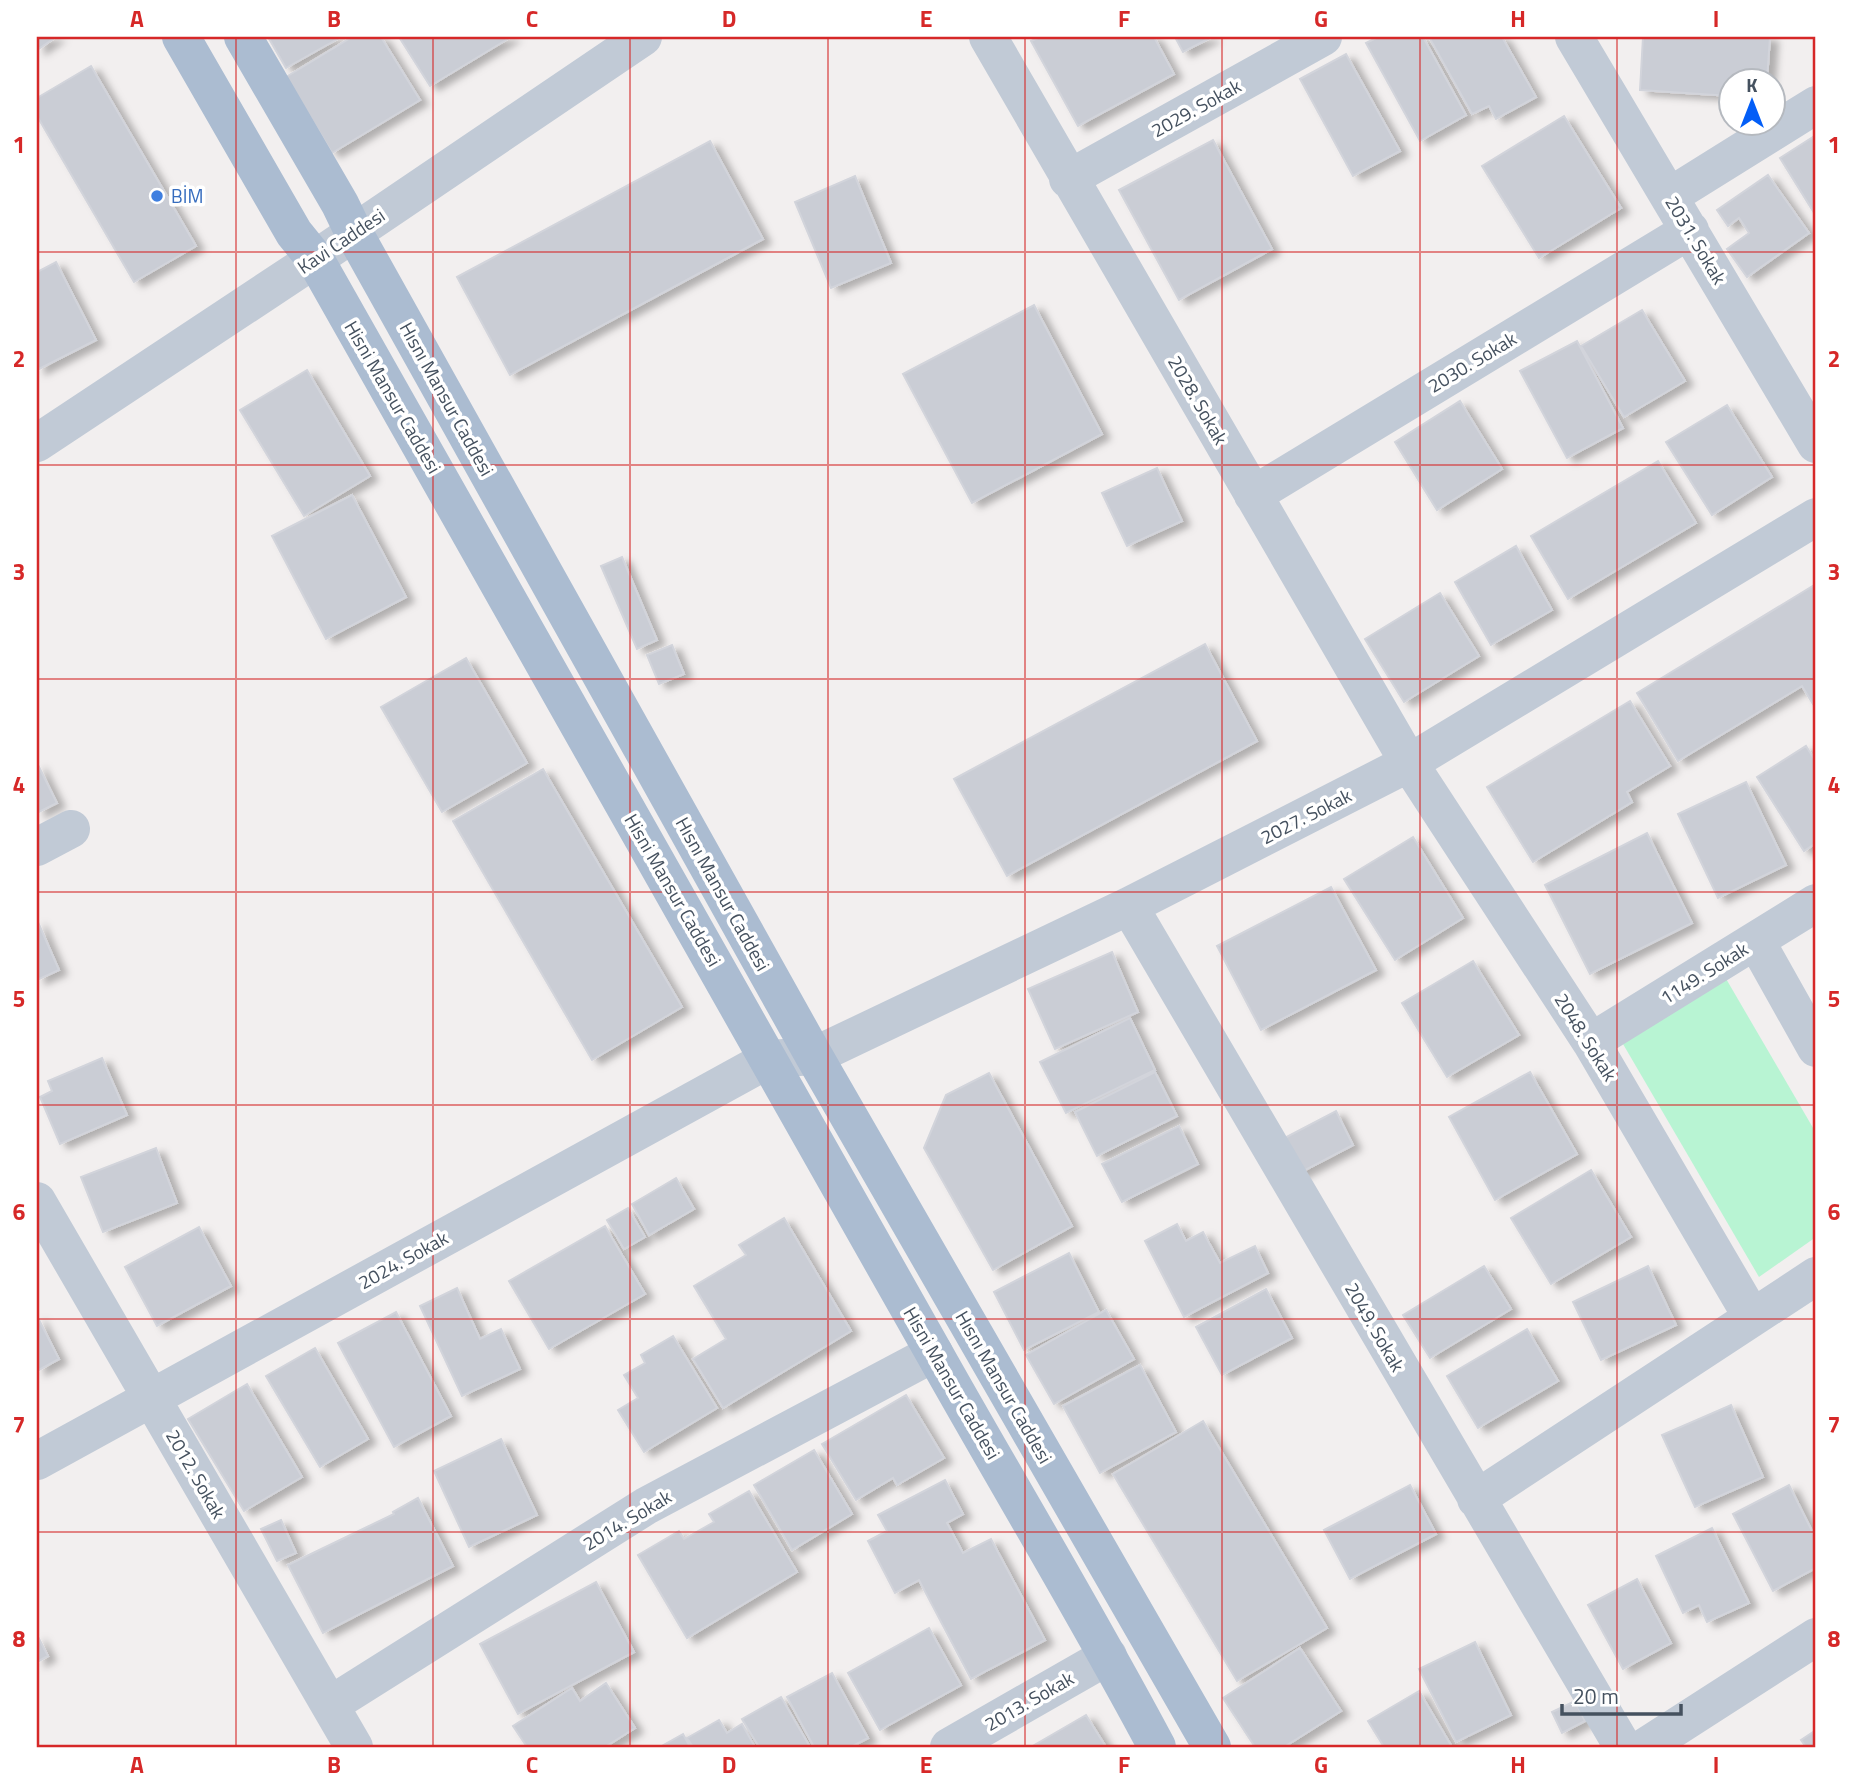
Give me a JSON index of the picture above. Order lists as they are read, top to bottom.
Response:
{
  "streets": {
    "main road": ["Hisni Mansur Caddesi", "Hısnı Mansur Caddesi"],
    "street": [
      "2029. Sokak",
      "2031. Sokak",
      "Kavi Caddesi",
      "2030. Sokak",
      "2028. Sokak",
      "2027. Sokak",
      "1149. Sokak",
      "2048. Sokak",
      "2024. Sokak",
      "2049. Sokak",
      "2012. Sokak",
      "2014. Sokak",
      "2013. Sokak"
    ]
  },
  "crossings": [
    ["2029. Sokak", "2028. Sokak"],
    ["2031. Sokak", "2030. Sokak"],
    ["Kavi Caddesi", "Hisni Mansur Caddesi"],
    ["Kavi Caddesi", "Hısnı Mansur Caddesi"],
    ["2030. Sokak", "2028. Sokak"],
    ["Hisni Mansur Caddesi", "2027. Sokak"],
    ["Hisni Mansur Caddesi", "2024. Sokak"],
    ["Hisni Mansur Caddesi", "2014. Sokak"],
    ["Hisni Mansur Caddesi", "2013. Sokak"],
    ["Hısnı Mansur Caddesi", "2027. Sokak"],
    ["2028. Sokak", "2027. Sokak"],
    ["2028. Sokak", "2048. Sokak"],
    ["2027. Sokak", "2048. Sokak"],
    ["2027. Sokak", "2024. Sokak"],
    ["2027. Sokak", "2049. Sokak"],
    ["1149. Sokak", "2048. Sokak"],
    ["2024. Sokak", "2012. Sokak"],
    ["2012. Sokak", "2014. Sokak"]
  ],
  "places": ["BİM"],
  "scale_bar": "20 m",
  "north": "top",
  "grid": {
    "columns": [
      "A",
      "B",
      "C",
      "D",
      "E",
      "F",
      "G",
      "H",
      "I"
    ],
    "rows": [
      "1",
      "2",
      "3",
      "4",
      "5",
      "6",
      "7",
      "8"
    ]
  }
}
